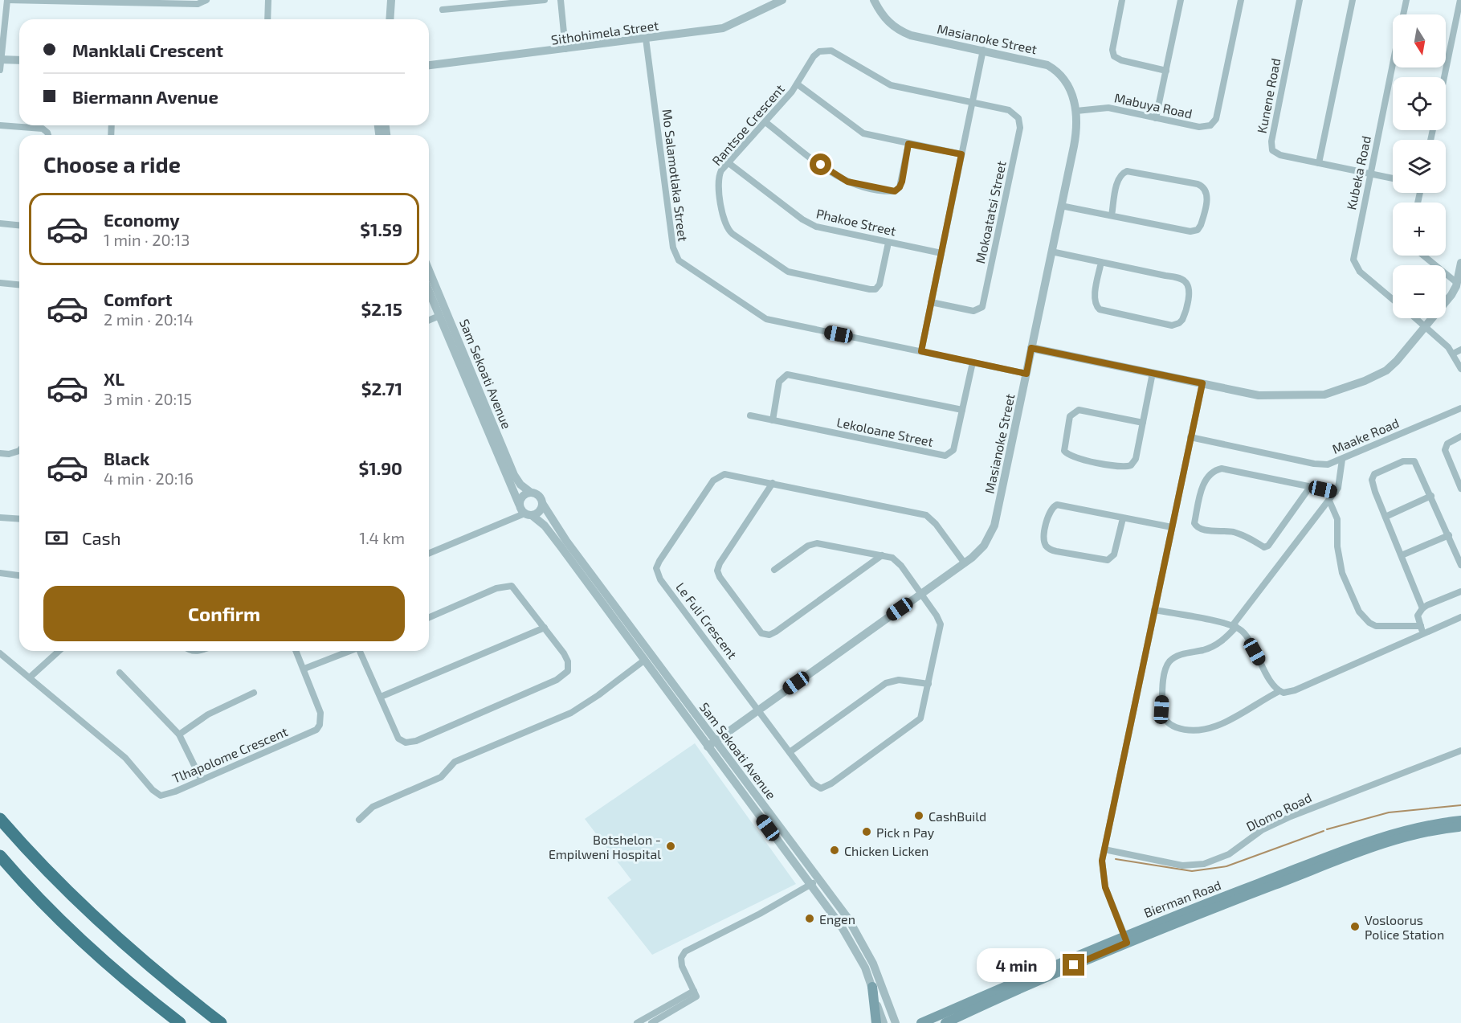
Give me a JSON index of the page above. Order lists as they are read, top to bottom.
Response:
{
  "streets": {
    "main road": ["Bierman Road"],
    "street": [
      "Sithohimela Street",
      "Masianoke Street",
      "Kunene Road",
      "Mabuya Road",
      "Rantsoe Crescent",
      "Kubeka Road",
      "Mo Salamotlaka Street",
      "Mokoatatsi Street",
      "Phakoe Street",
      "Sam Sekoati Avenue",
      "Lekoloane Street",
      "Maake Road",
      "Le Fuli Crescent",
      "Tlhapolome Crescent",
      "Dlomo Road"
    ]
  },
  "crossings": [
    ["Sithohimela Street", "Mo Salamotlaka Street"],
    ["Masianoke Street", "Mabuya Road"],
    ["Masianoke Street", "Mo Salamotlaka Street"],
    ["Masianoke Street", "Sam Sekoati Avenue"],
    ["Masianoke Street", "Le Fuli Crescent"],
    ["Kunene Road", "Kubeka Road"],
    ["Rantsoe Crescent", "Mokoatatsi Street"],
    ["Rantsoe Crescent", "Phakoe Street"],
    ["Mo Salamotlaka Street", "Lekoloane Street"]
  ],
  "places": [
    "CashBuild",
    "Pick n Pay",
    "Botshelon - Empilweni Hospital",
    "Chicken Licken",
    "Engen",
    "Vosloorus Police Station"
  ],
  "north": "bottom",
  "page": {
    "map_buttons": ["+", "−"],
    "banner": ["Manklali Crescent", "Biermann Avenue"],
    "heading": "Choose a ride",
    "list": [
      {
        "name": "Economy",
        "note": "1 min · 20:13",
        "value": "$1.59"
      },
      {
        "name": "Comfort",
        "note": "2 min · 20:14",
        "value": "$2.15"
      },
      {
        "name": "XL",
        "note": "3 min · 20:15",
        "value": "$2.71"
      },
      {
        "name": "Black",
        "note": "4 min · 20:16",
        "value": "$1.90"
      }
    ],
    "pay": ["Cash", "1.4 km"],
    "buttons": "Confirm",
    "bubble": "4 min"
  }
}
